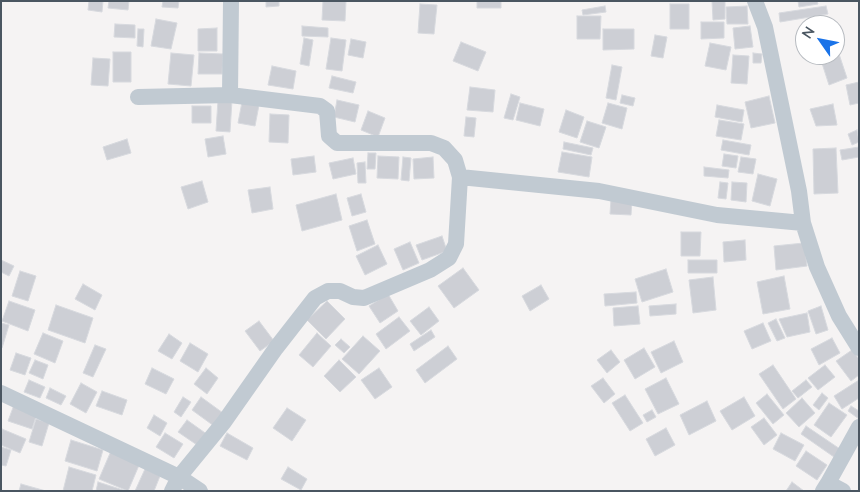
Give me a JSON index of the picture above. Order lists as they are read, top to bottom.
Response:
{
  "north": "top left"
}
